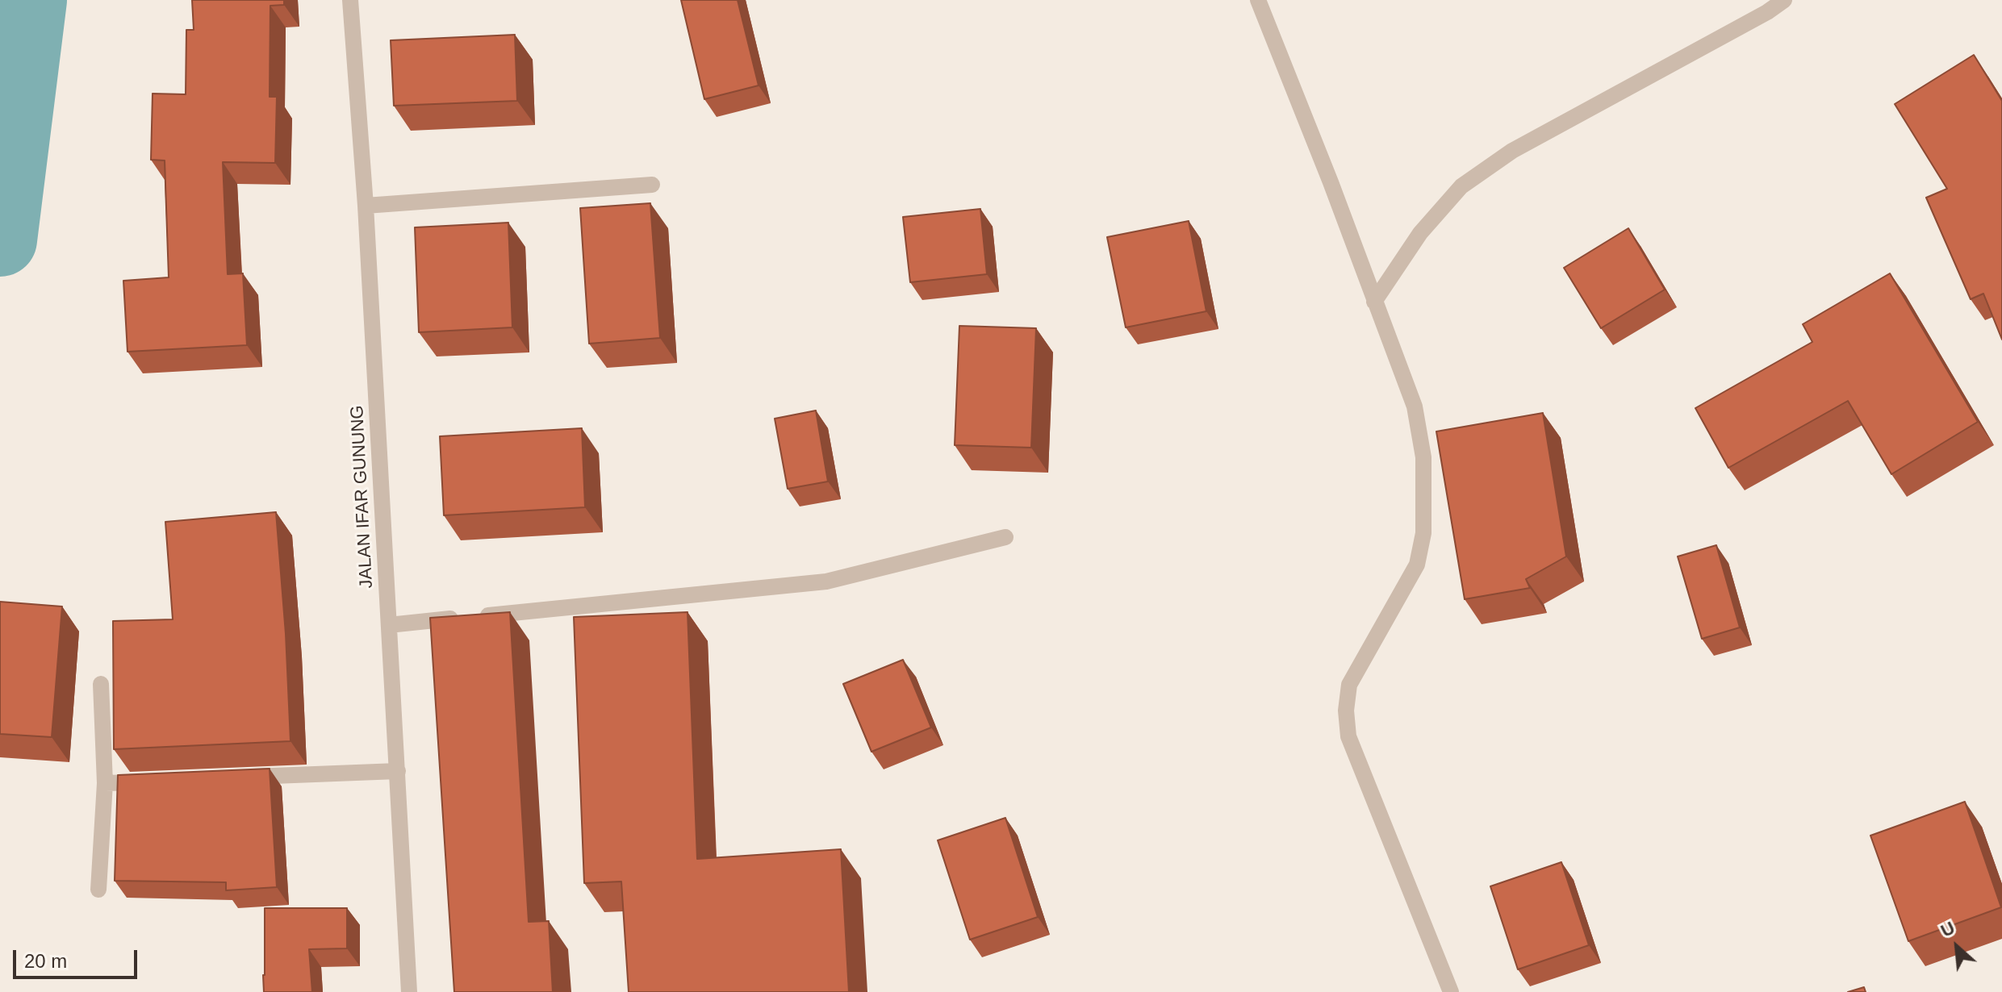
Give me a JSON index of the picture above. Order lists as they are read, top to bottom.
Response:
{
  "streets": {
    "street": ["JALAN IFAR GUNUNG"]
  },
  "scale_bar": "20 m",
  "north": "top left"
}
